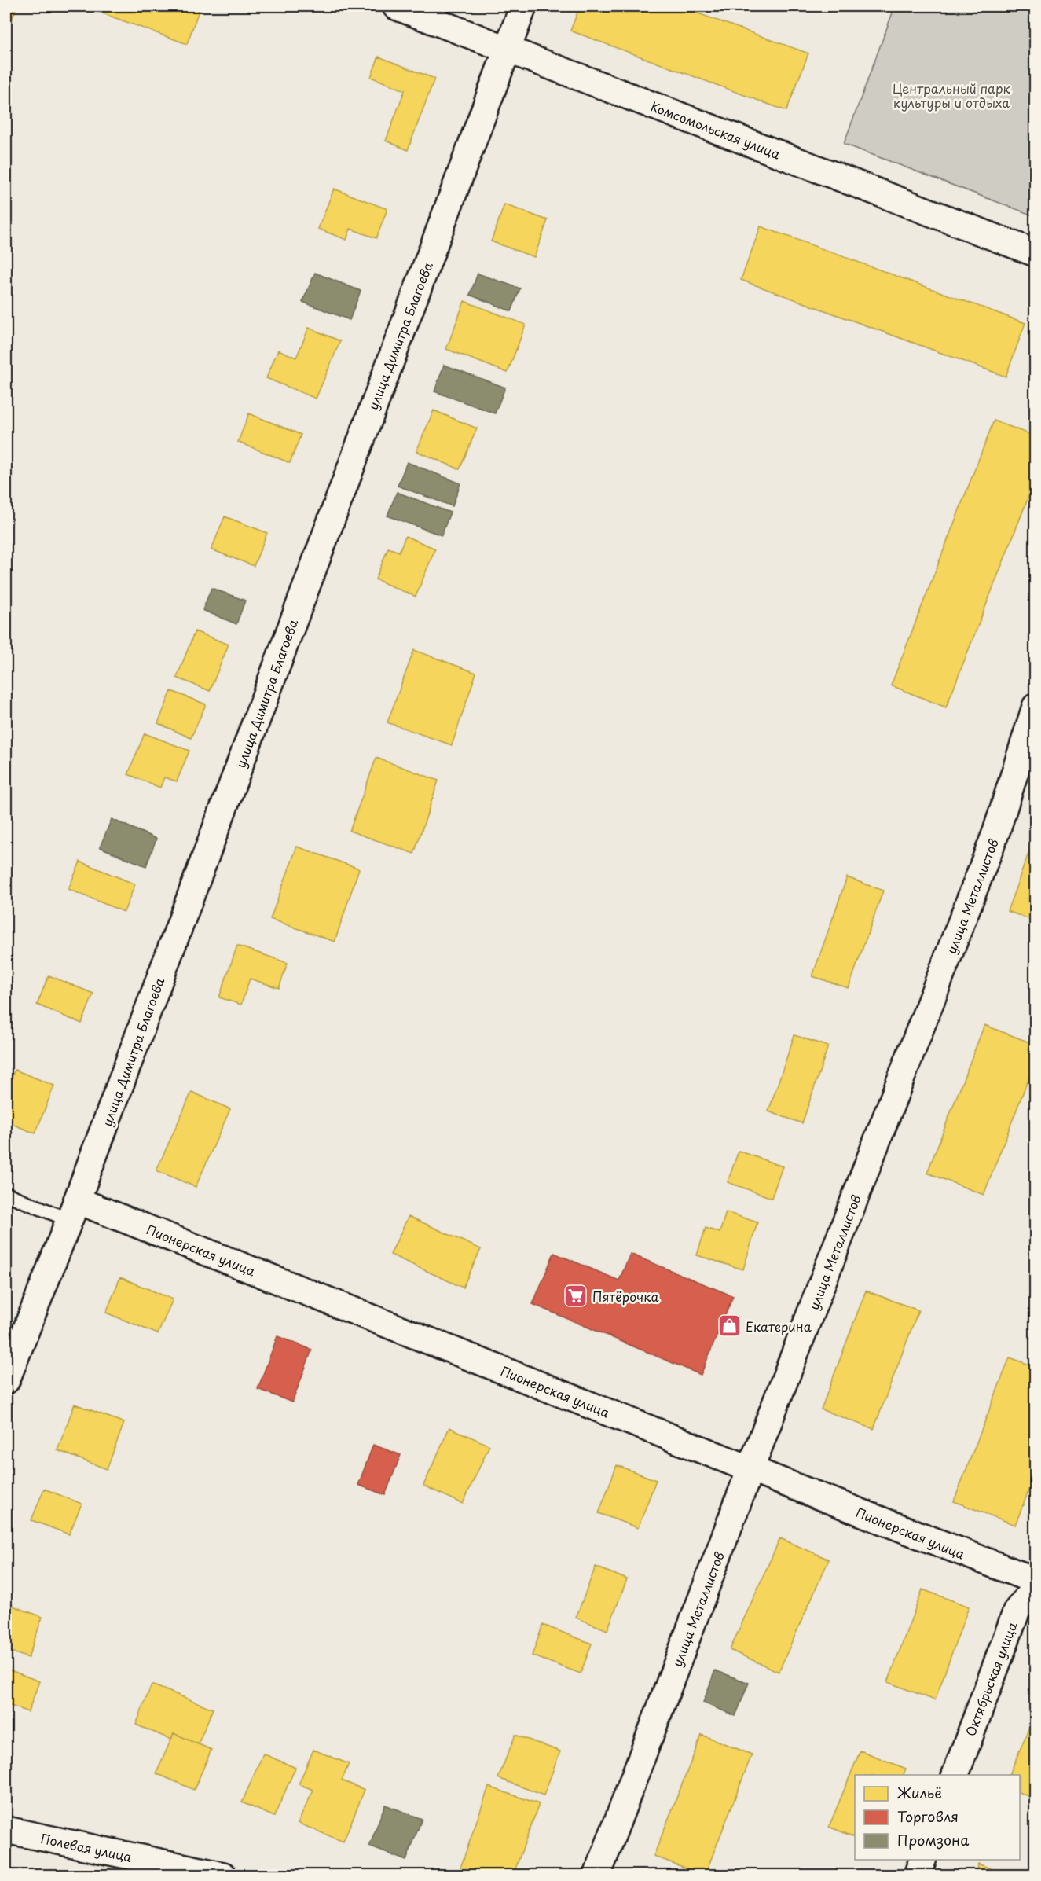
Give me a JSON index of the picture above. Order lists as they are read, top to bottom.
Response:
{
  "streets": {
    "street": [
      "Комсомольская улица",
      "улица Димитра Благоева",
      "улица Металлистов",
      "Пионерская улица",
      "Октябрьская улица",
      "Полевая улица"
    ]
  },
  "crossings": [
    ["Комсомольская улица", "улица Димитра Благоева"],
    ["улица Димитра Благоева", "Пионерская улица"],
    ["улица Металлистов", "Пионерская улица"]
  ],
  "parks": ["Центральный парк культуры и отдыха"],
  "places": {
    "supermarket": ["Пятёрочка"],
    "shop": ["Екатерина"]
  },
  "legend": ["Жильё", "Торговля", "Промзона"]
}
